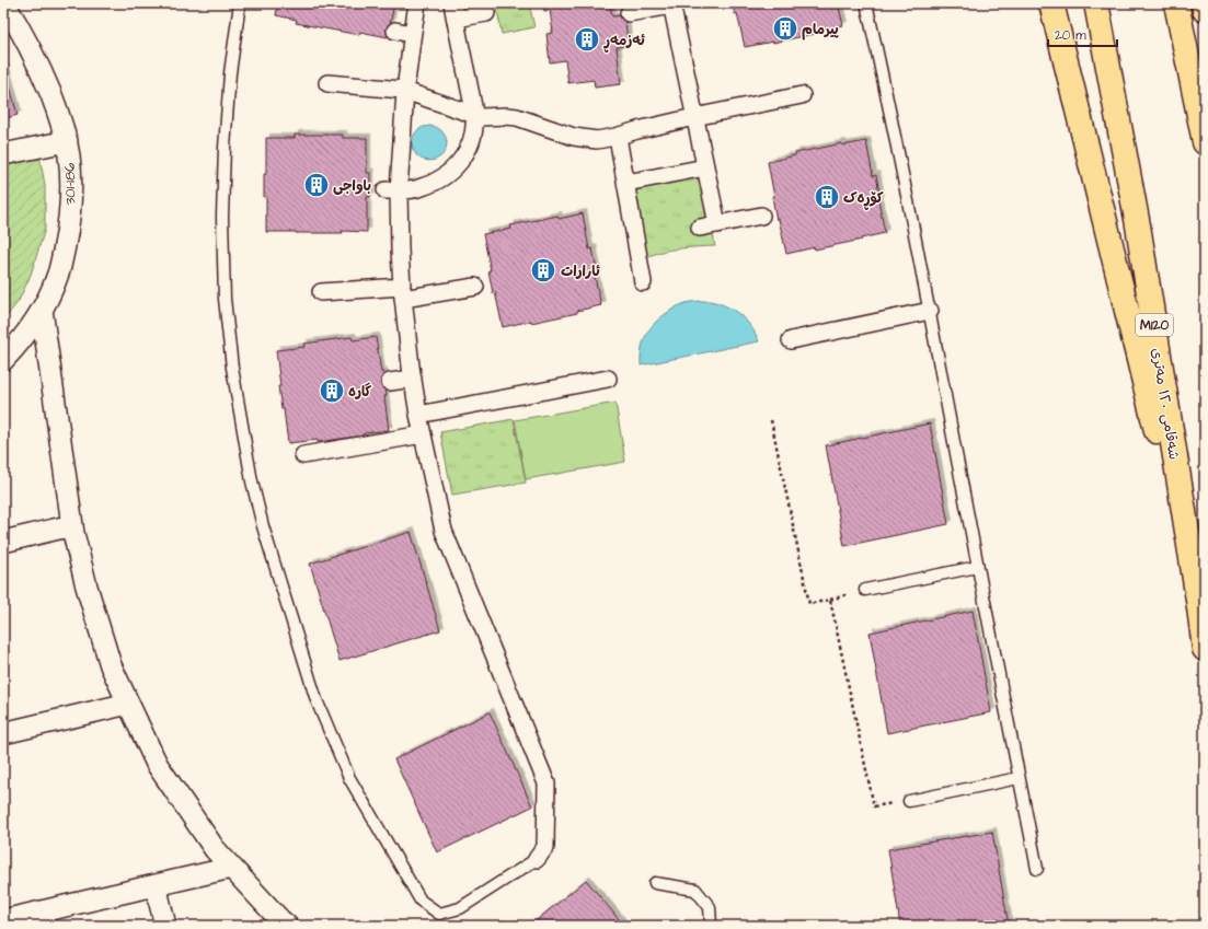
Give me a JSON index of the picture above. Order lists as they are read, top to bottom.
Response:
{
  "streets": {
    "highway": ["M120", "شەقامی ١٢٠ مەتری"],
    "street": ["301-186"]
  },
  "places": {
    "building": [
      "پیرمام",
      "ئەزمەڕ",
      "باواجی",
      "کۆڕەک",
      "ئارارات",
      "گارە"
    ]
  },
  "scale_bar": "20 m"
}
